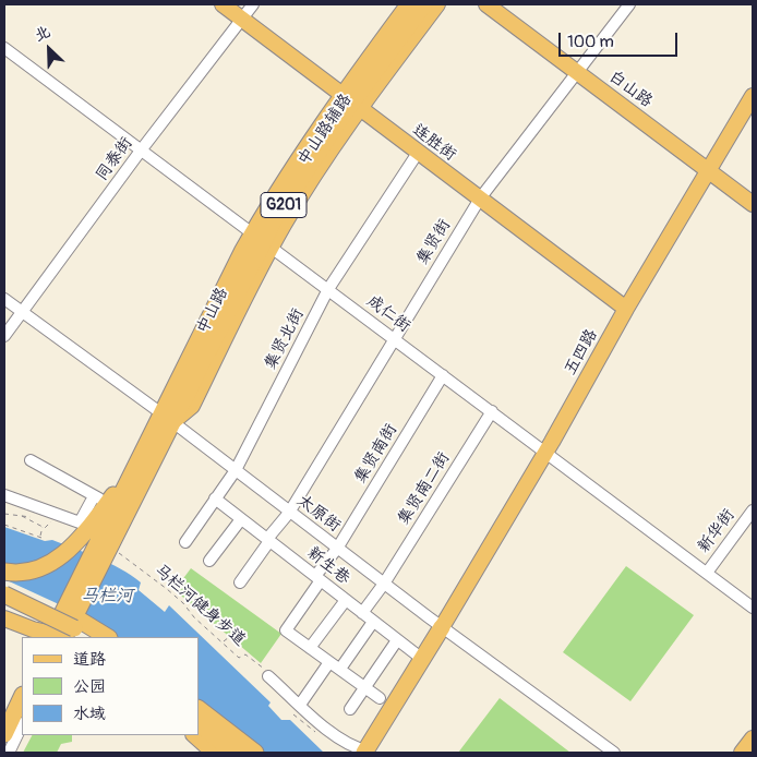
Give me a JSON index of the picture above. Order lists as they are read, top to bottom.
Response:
{
  "streets": {
    "highway": ["G201", "中山路"],
    "main road": [
      "白山路",
      "中山路辅路",
      "连胜街",
      "五四路"
    ],
    "street": [
      "同泰街",
      "集贤街",
      "成仁街",
      "集贤北街",
      "集贤南街",
      "集贤南二街",
      "太原街",
      "新华街",
      "新生巷"
    ],
    "path": ["马栏河健身步道"]
  },
  "crossings": [
    ["白山路", "集贤街"],
    ["白山路", "五四路"],
    ["中山路辅路", "连胜街"],
    ["中山路辅路", "中山路"],
    ["中山路辅路", "成仁街"],
    ["中山路辅路", "太原街"],
    ["连胜街", "同泰街"],
    ["连胜街", "集贤街"],
    ["连胜街", "中山路"],
    ["连胜街", "集贤北街"],
    ["连胜街", "五四路"],
    ["同泰街", "成仁街"],
    ["同泰街", "太原街"],
    ["集贤街", "成仁街"],
    ["集贤街", "太原街"],
    ["集贤街", "新生巷"],
    ["中山路", "成仁街"],
    ["中山路", "太原街"],
    ["中山路", "马栏河健身步道"],
    ["成仁街", "集贤北街"],
    ["成仁街", "五四路"],
    ["成仁街", "集贤南街"],
    ["成仁街", "集贤南二街"],
    ["成仁街", "新华街"],
    ["集贤北街", "太原街"],
    ["集贤北街", "新生巷"],
    ["五四路", "太原街"],
    ["集贤南街", "太原街"],
    ["集贤南街", "新生巷"],
    ["集贤南二街", "太原街"],
    ["集贤南二街", "新生巷"]
  ],
  "water": ["马栏河"],
  "legend": ["道路", "公园", "水域"],
  "scale_bar": "100 m",
  "north": "top left"
}
